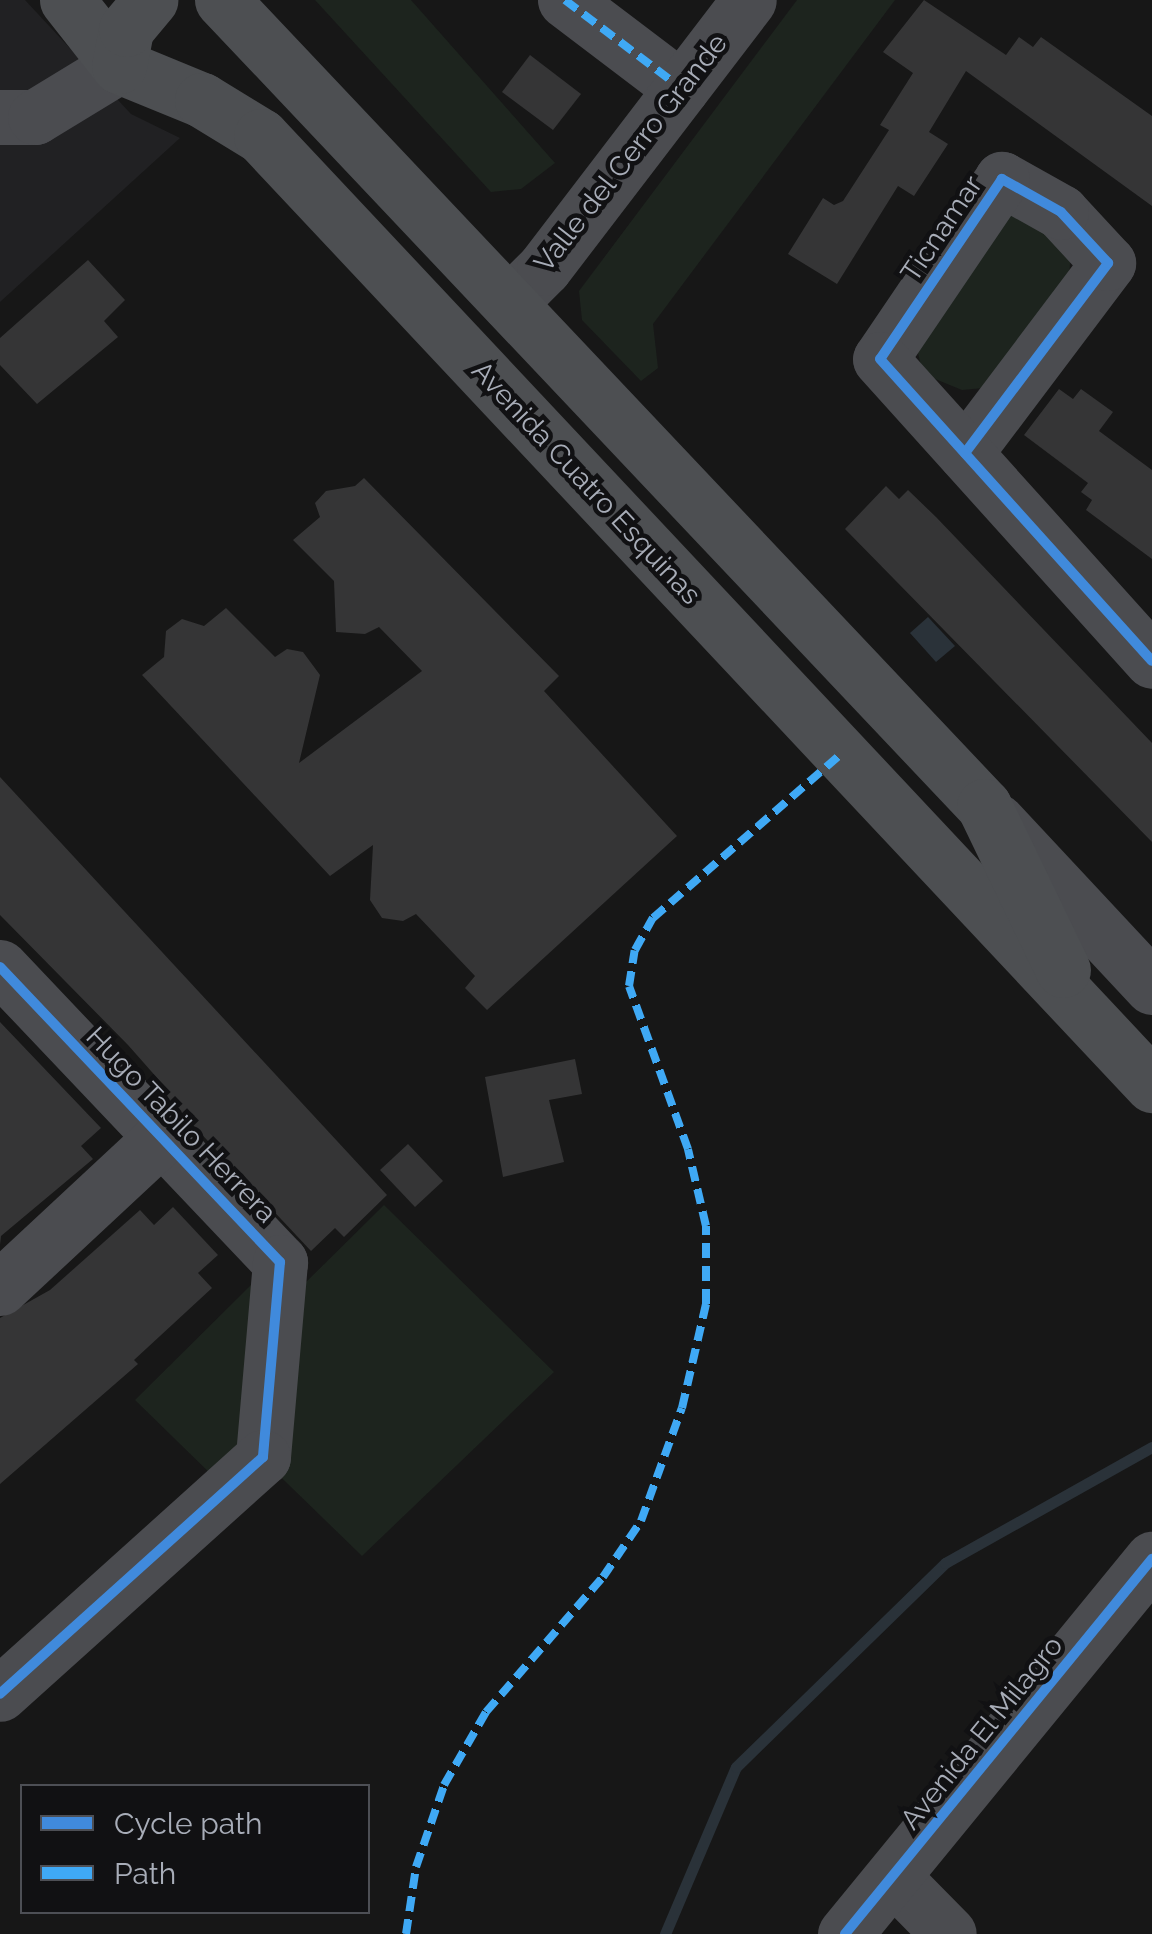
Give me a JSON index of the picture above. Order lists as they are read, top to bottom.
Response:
{
  "streets": {
    "main road": ["Avenida Cuatro Esquinas"],
    "street": [
      "Valle del Cerro Grande",
      "Ticnamar",
      "Hugo Tabilo Herrera",
      "Avenida El Milagro"
    ]
  },
  "crossings": [
    ["Valle del Cerro Grande", "Avenida Cuatro Esquinas"]
  ],
  "legend": ["Cycle path", "Path"]
}
